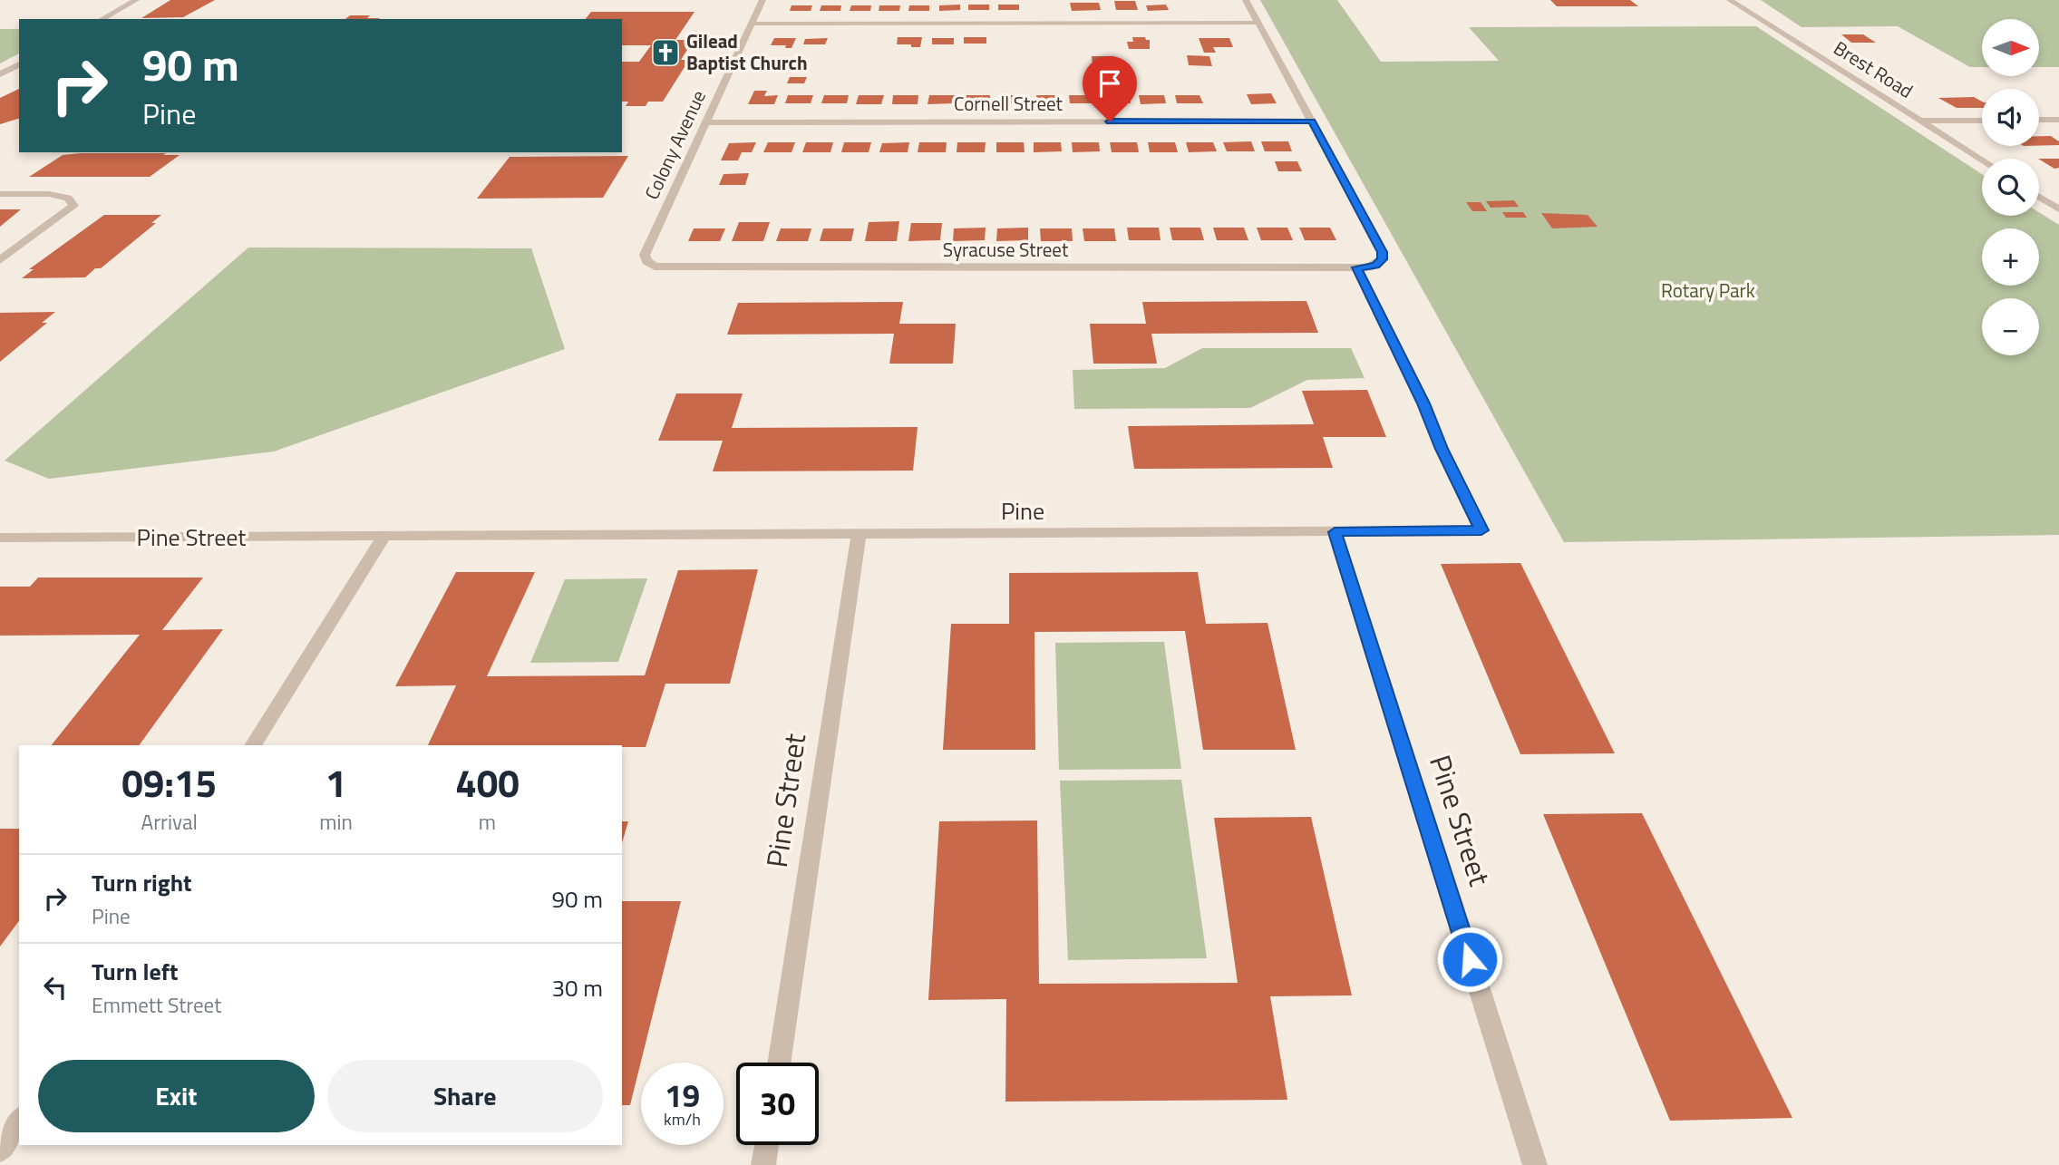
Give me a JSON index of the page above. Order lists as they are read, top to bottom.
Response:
{
  "streets": {
    "street": [
      "Brest Road",
      "Cornell Street",
      "Colony Avenue",
      "Syracuse Street",
      "Pine",
      "Pine Street"
    ]
  },
  "crossings": [
    ["Cornell Street", "Colony Avenue"],
    ["Colony Avenue", "Syracuse Street"],
    ["Syracuse Street", "Pine"],
    ["Pine", "Pine Street"]
  ],
  "parks": ["Rotary Park"],
  "places": {
    "church": ["Gilead Baptist Church"]
  },
  "north": "right",
  "page": {
    "map_buttons": ["+", "−"],
    "turn": ["90 m", "Pine"],
    "eta": [
      "09:15",
      "Arrival",
      "1",
      "min",
      "400",
      "m"
    ],
    "list": [
      {
        "name": "Turn right",
        "note": "Pine",
        "value": "90 m"
      },
      {
        "name": "Turn left",
        "note": "Emmett Street",
        "value": "30 m"
      }
    ],
    "buttons": ["Exit", "Share"],
    "speed": "19 km/h",
    "limit": "30"
  }
}
